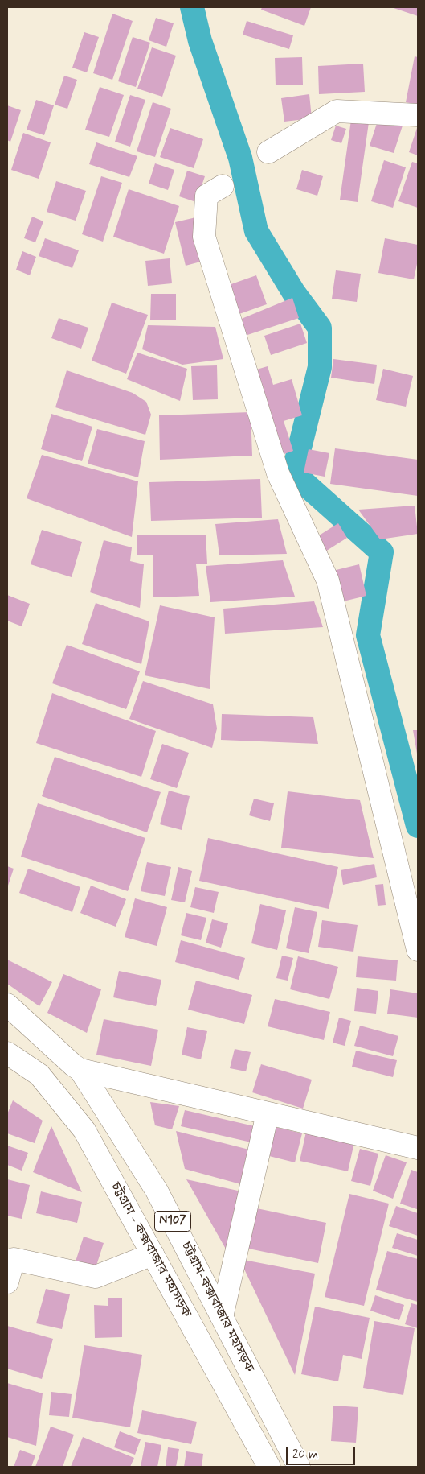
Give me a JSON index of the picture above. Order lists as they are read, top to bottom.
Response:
{
  "streets": {
    "main road": ["N107", "চট্টগ্রাম - কক্সবাজার মহাসড়ক", "চট্টগ্রাম-কক্সবাজার মহাসড়ক"]
  },
  "scale_bar": "20 m"
}
